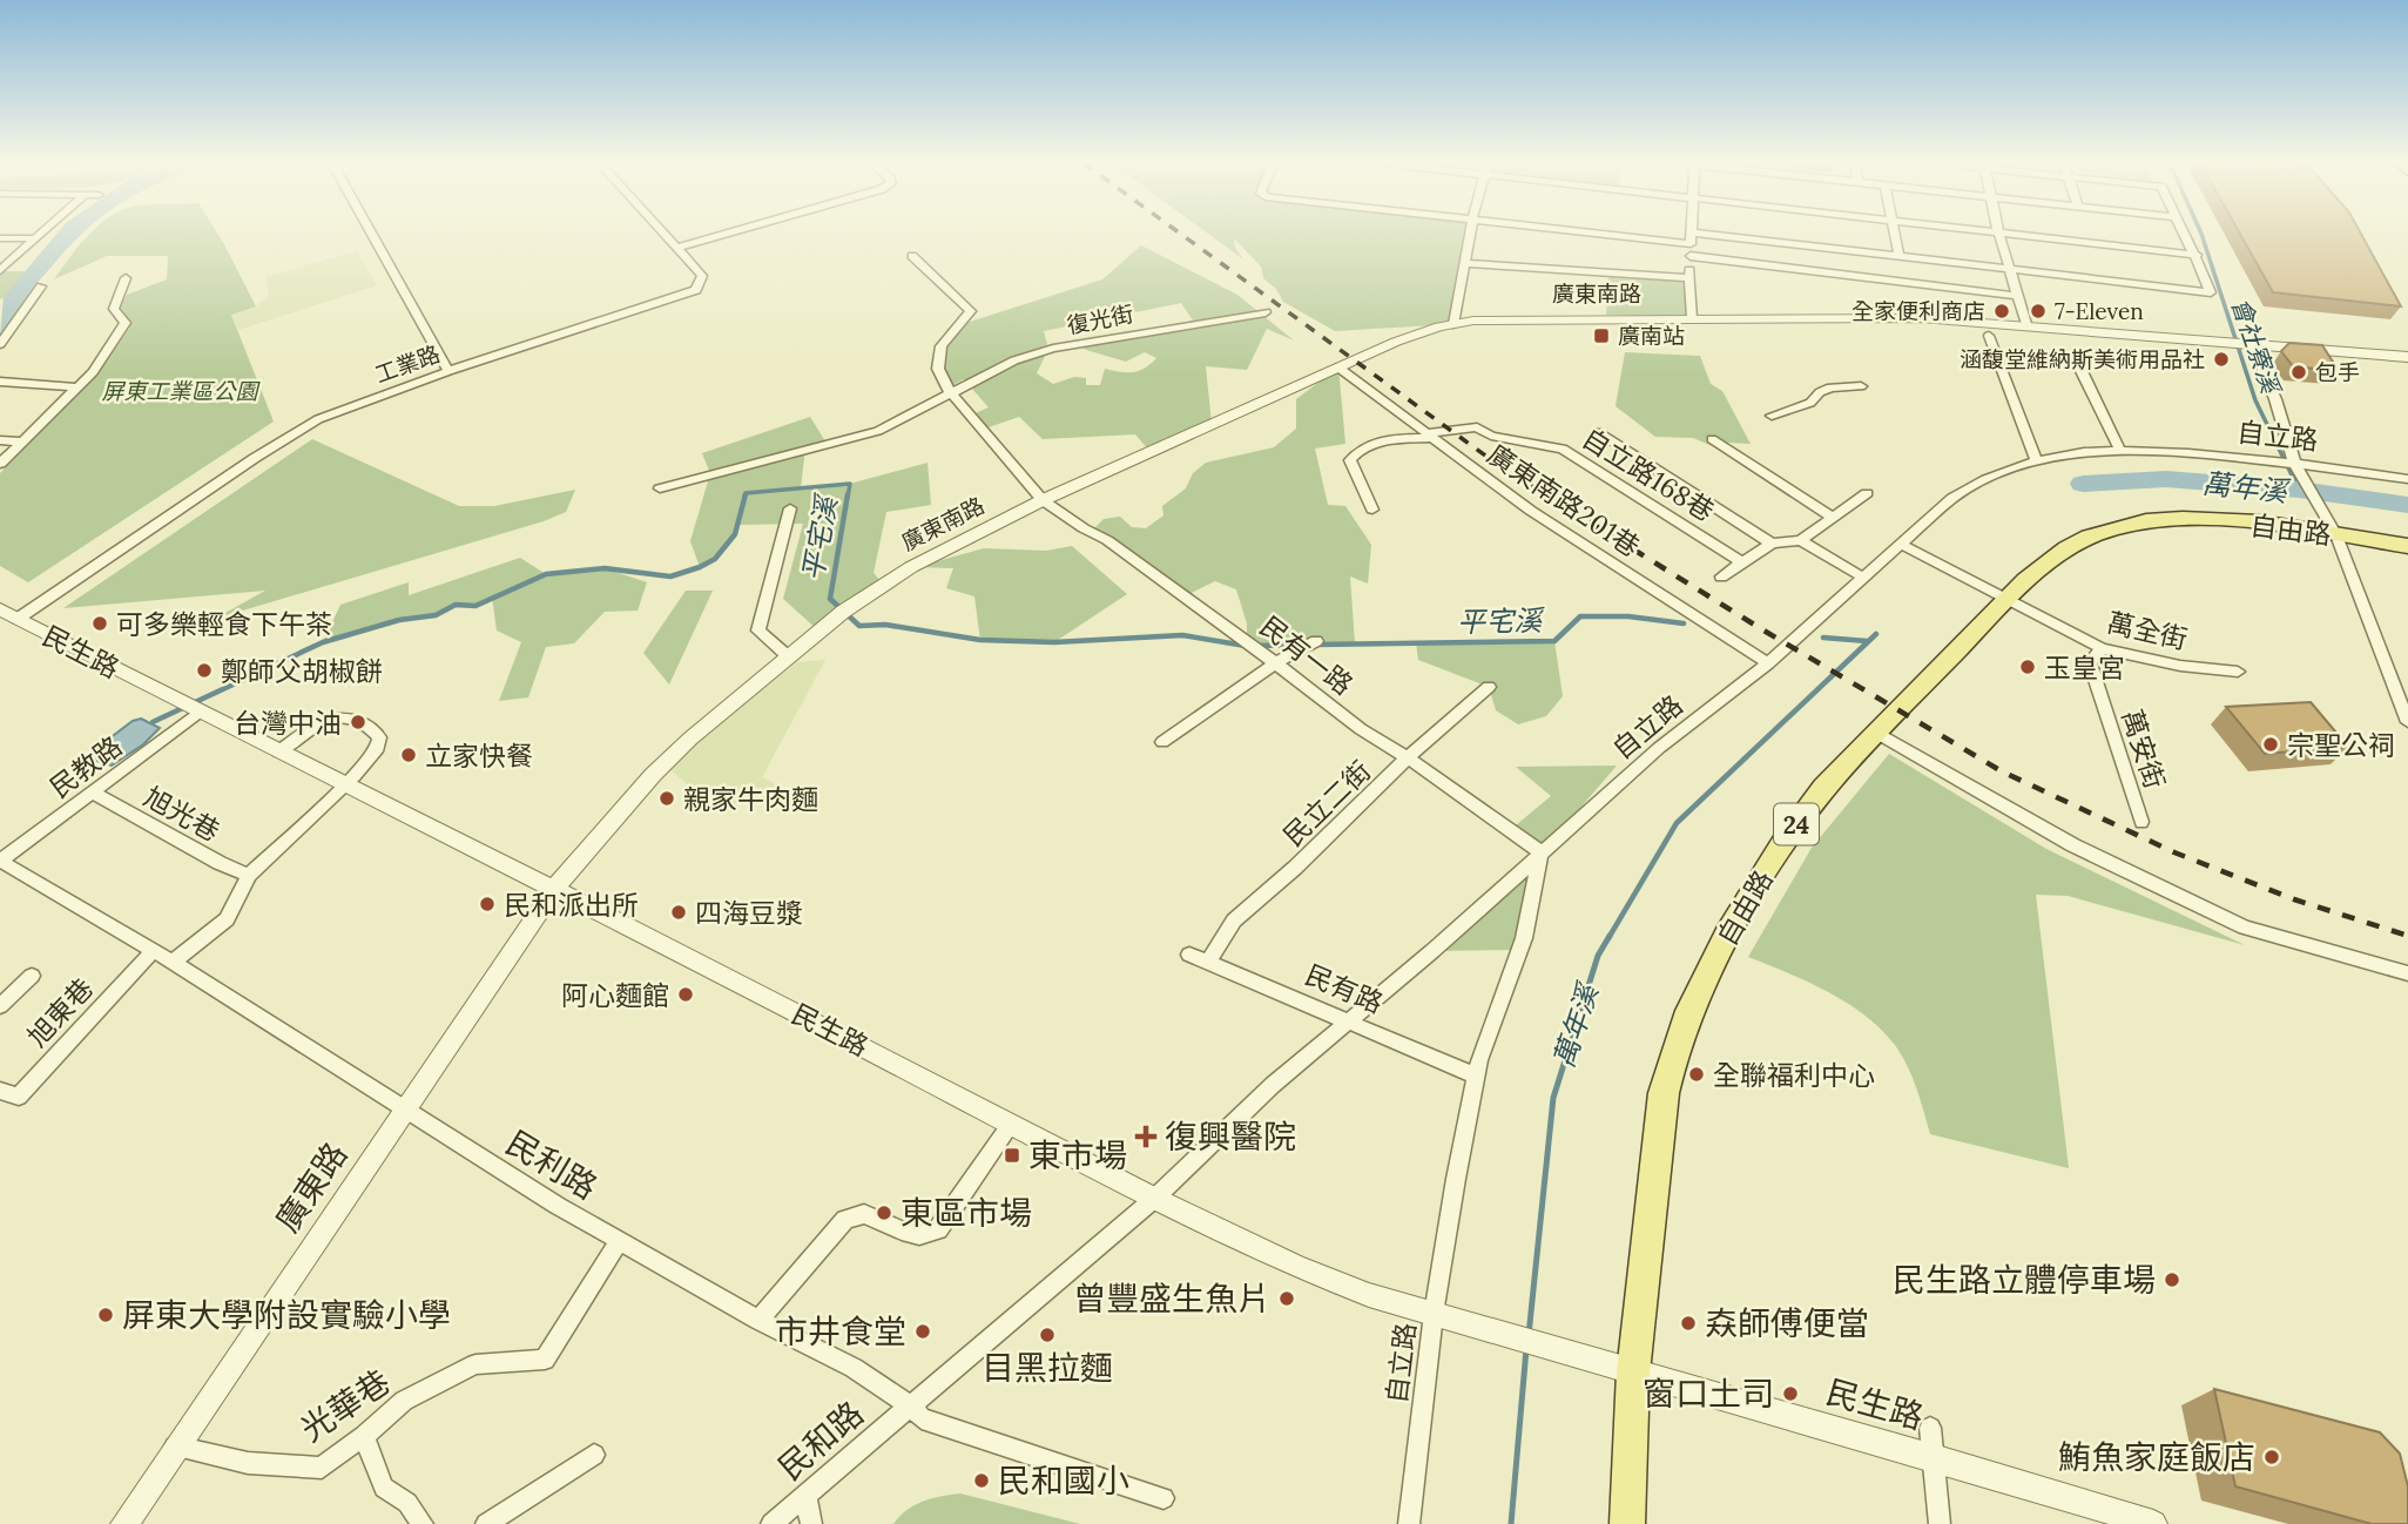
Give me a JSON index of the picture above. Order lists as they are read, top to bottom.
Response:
{
  "streets": {
    "main road": ["自由路", "24"],
    "street": [
      "廣東南路",
      "復光街",
      "工業路",
      "自立路",
      "自立路168巷",
      "廣東南路201巷",
      "萬全街",
      "民生路",
      "民有一路",
      "萬安街",
      "民教路",
      "民立二街",
      "旭光巷",
      "民有路",
      "旭東巷",
      "民利路",
      "廣東路",
      "光華巷",
      "民和路"
    ]
  },
  "crossings": [
    ["廣東南路", "廣東南路201巷"],
    ["廣東南路", "民生路"],
    ["廣東南路", "民有一路"],
    ["廣東南路", "廣東路"],
    ["工業路", "民生路"],
    ["自立路", "廣東南路201巷"],
    ["自立路", "萬全街"],
    ["自立路", "民生路"],
    ["自立路", "民有一路"],
    ["自立路", "民有路"],
    ["自立路", "民和路"],
    ["自立路168巷", "廣東南路201巷"],
    ["自由路", "萬全街"],
    ["自由路", "民生路"],
    ["萬全街", "萬安街"],
    ["民生路", "民教路"],
    ["民生路", "廣東路"],
    ["民生路", "民和路"],
    ["民有一路", "民立二街"],
    ["民有一路", "民和路"],
    ["民教路", "旭光巷"],
    ["民立二街", "民有路"],
    ["民有路", "民和路"],
    ["民利路", "廣東路"],
    ["民利路", "光華巷"],
    ["民利路", "民和路"],
    ["廣東路", "光華巷"]
  ],
  "water": ["會社寮溪", "萬年溪", "平宅溪"],
  "parks": ["屏東工業區公園"],
  "places": {
    "other": [
      "全家便利商店",
      "7-Eleven",
      "涵馥堂維納斯美術用品社",
      "包手",
      "可多樂輕食下午茶",
      "玉皇宮",
      "鄭師父胡椒餅",
      "台灣中油",
      "宗聖公祠",
      "立家快餐",
      "親家牛肉麵",
      "民和派出所",
      "四海豆漿",
      "阿心麵館",
      "全聯福利中心",
      "東區市場",
      "民生路立體停車場",
      "曾豐盛生魚片",
      "屏東大學附設實驗小學",
      "𡘙師傅便當",
      "市井食堂",
      "目黑拉麵",
      "窗口土司",
      "鮪魚家庭飯店",
      "民和國小"
    ],
    "transit": ["廣南站", "東市場"],
    "health": ["復興醫院"]
  }
}
